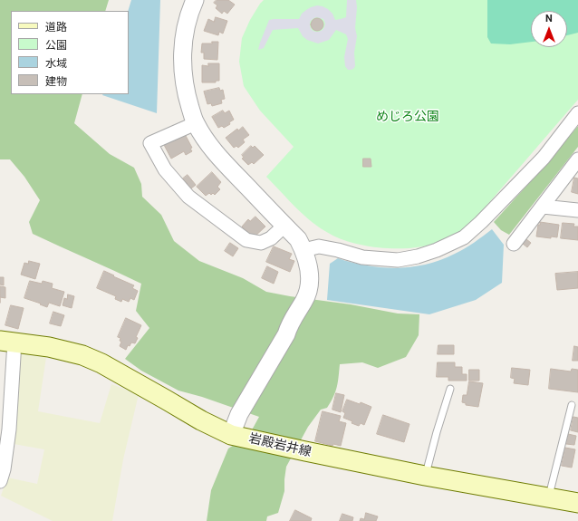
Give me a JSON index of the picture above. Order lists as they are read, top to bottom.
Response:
{
  "streets": {
    "main road": ["岩殿岩井線"]
  },
  "parks": ["めじろ公園"],
  "legend": [
    "道路",
    "公園",
    "水域",
    "建物"
  ],
  "north": "top"
}
